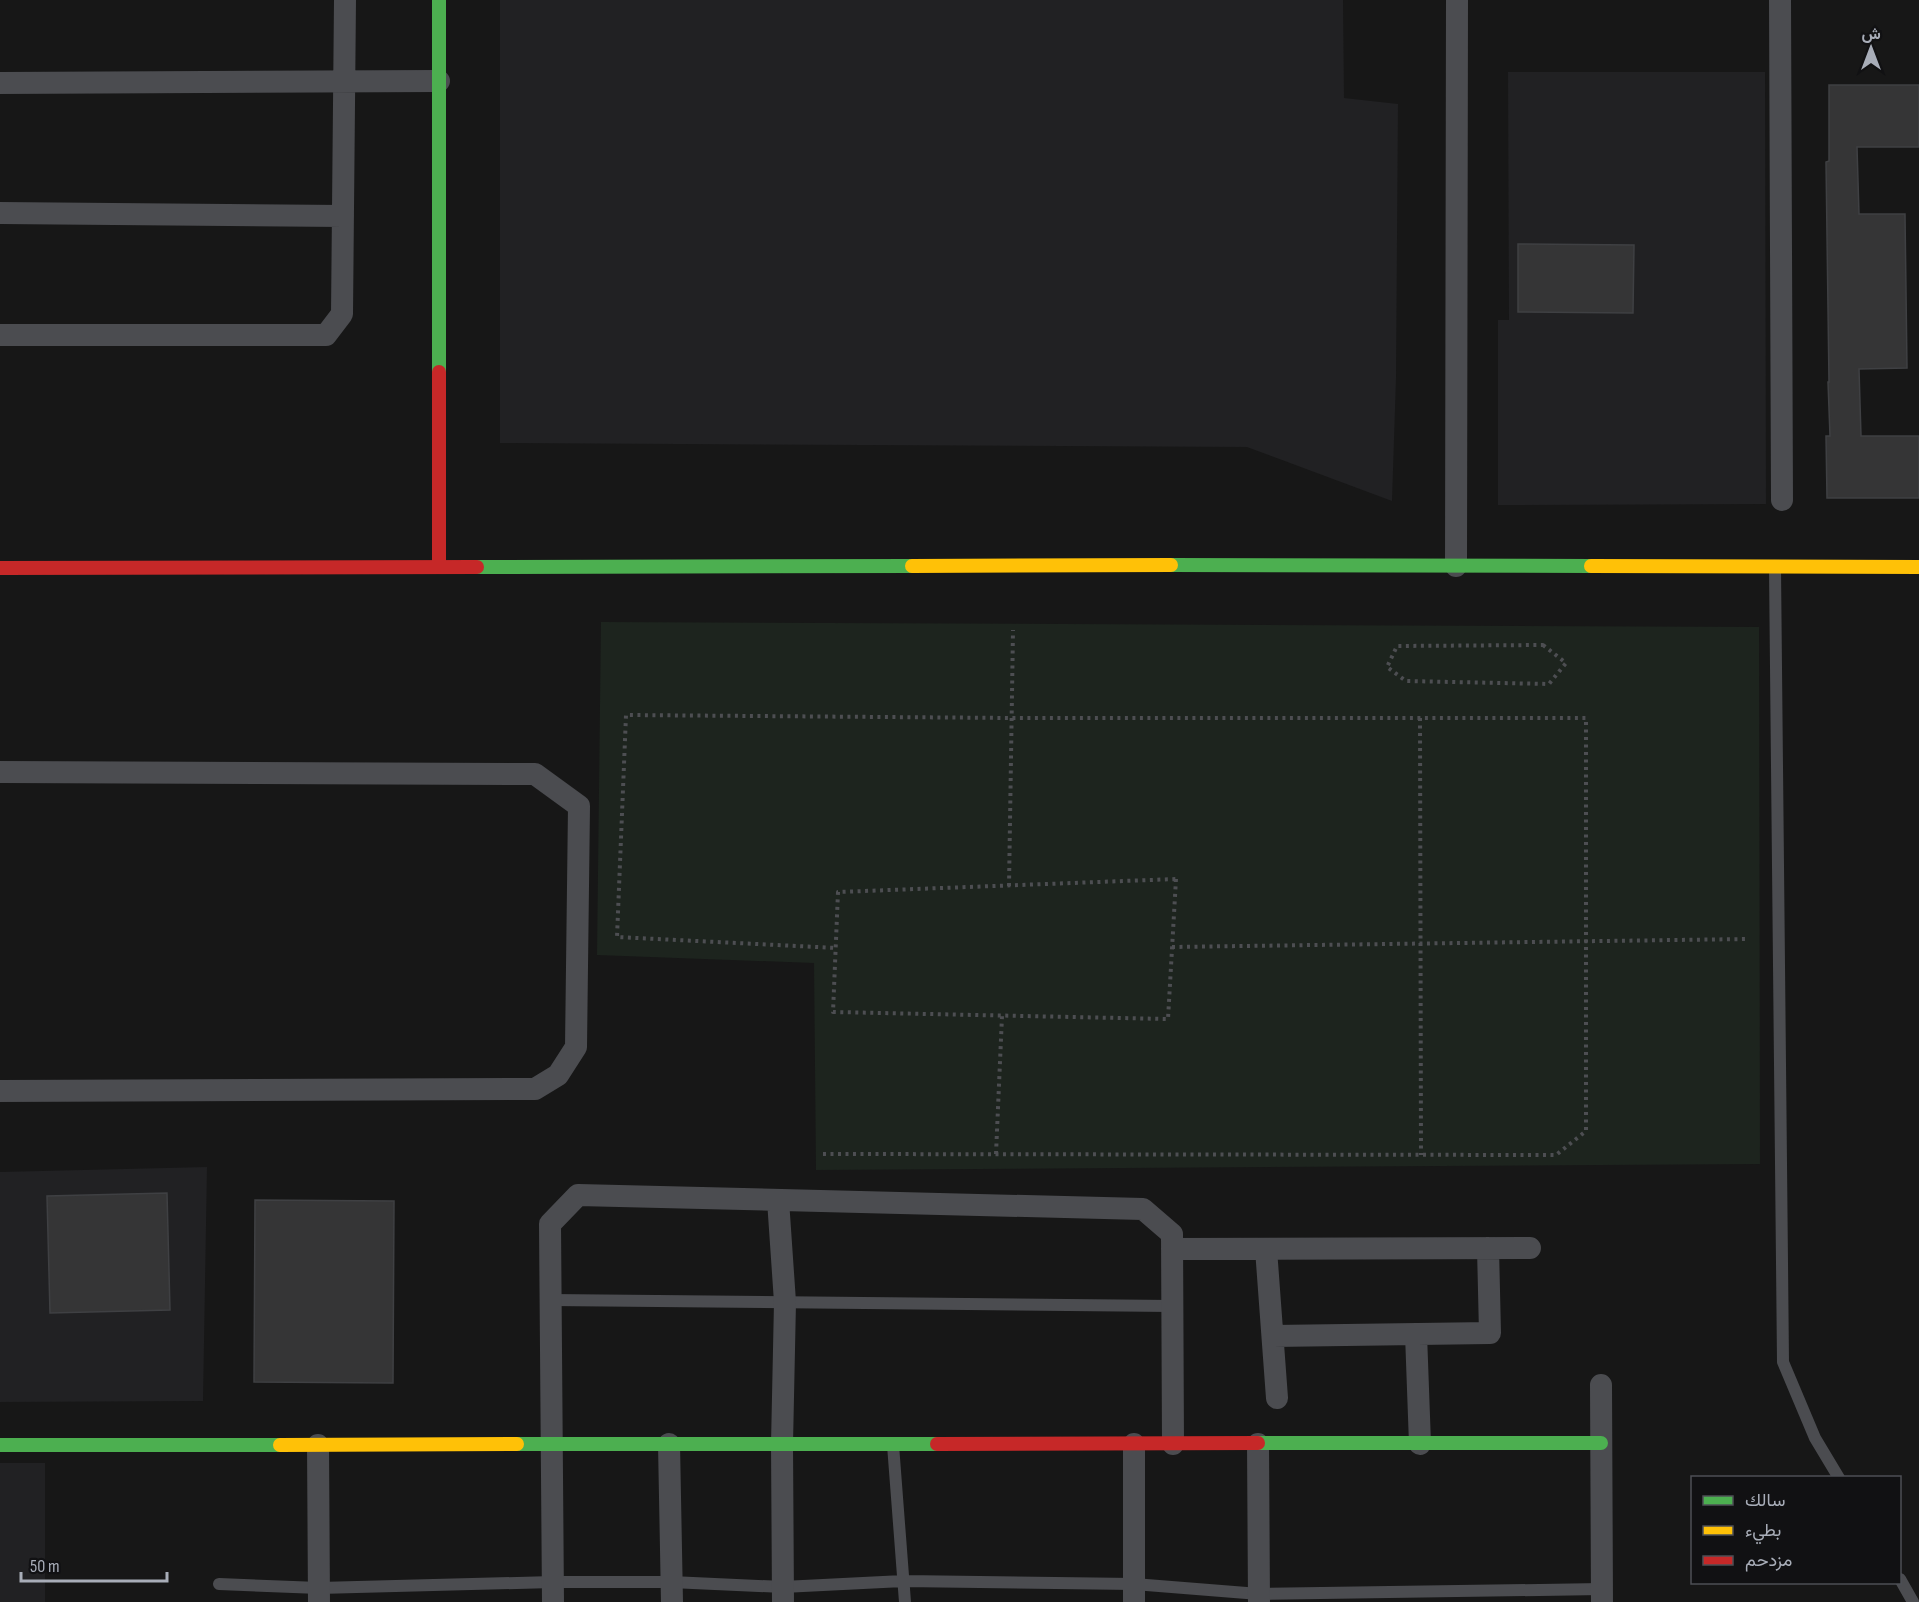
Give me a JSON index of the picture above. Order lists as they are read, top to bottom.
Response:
{
  "legend": ["سالك", "بطيء", "مزدحم"],
  "scale_bar": "50 m",
  "north": "top"
}
